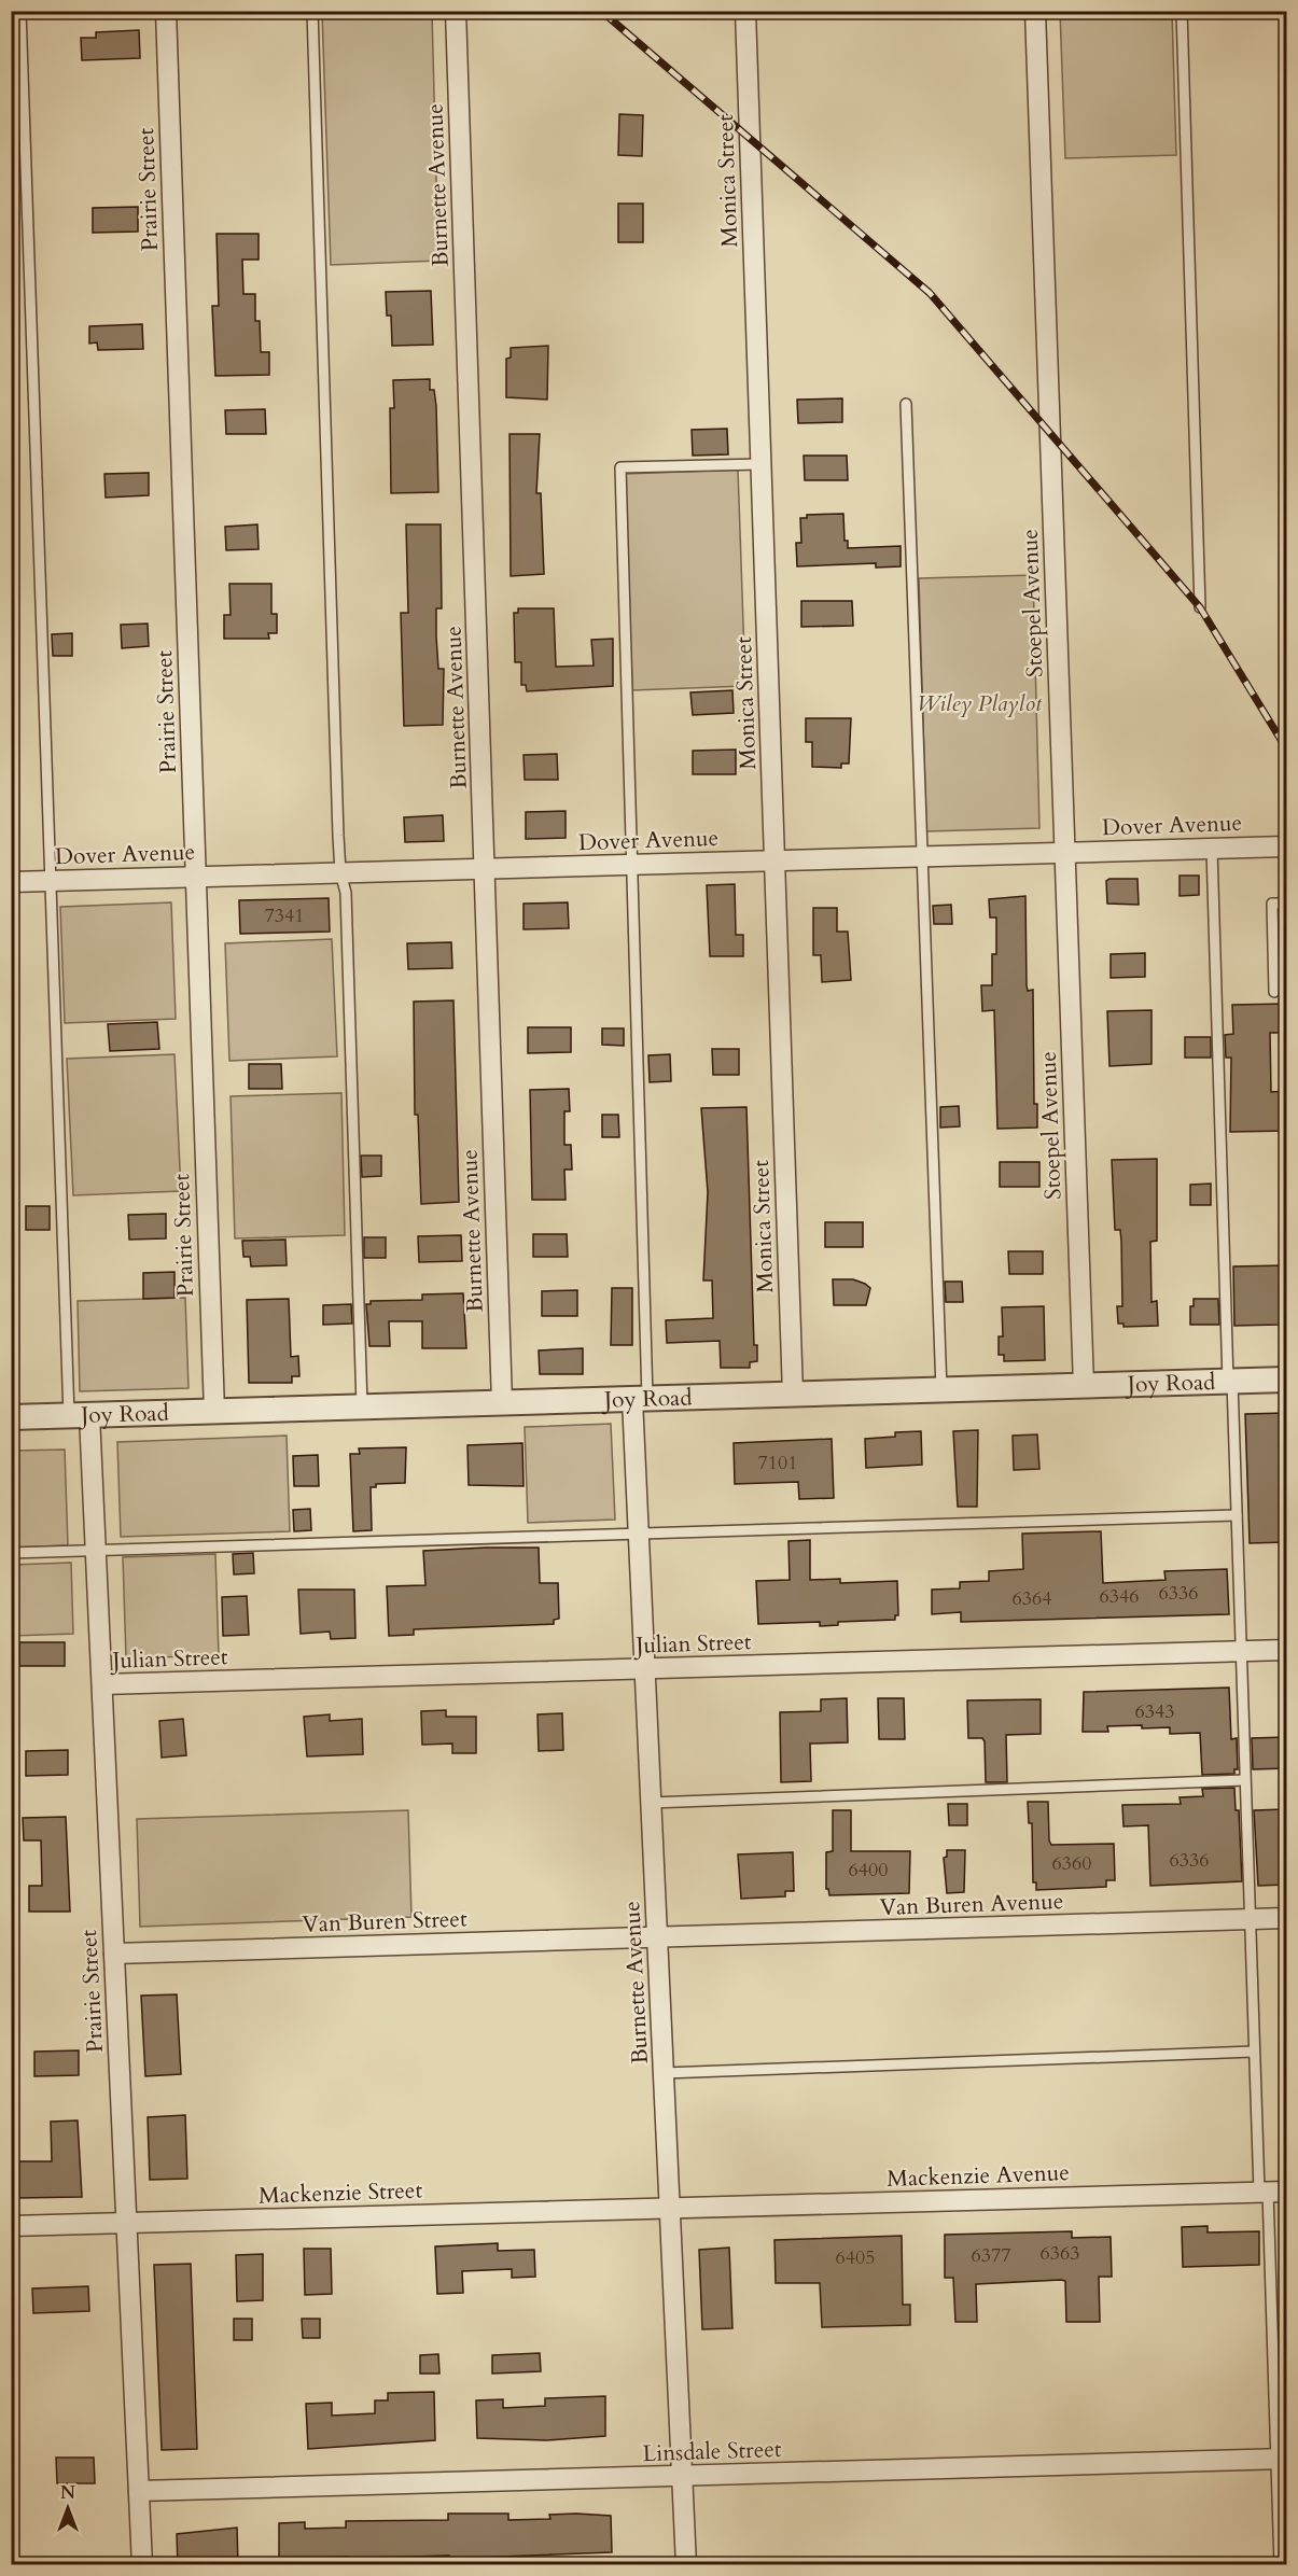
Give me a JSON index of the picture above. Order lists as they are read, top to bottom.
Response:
{
  "streets": {
    "street": [
      "Monica Street",
      "Burnette Avenue",
      "Prairie Street",
      "Stoepel Avenue",
      "Dover Avenue",
      "Joy Road",
      "Julian Street",
      "Van Buren Avenue",
      "Van Buren Street",
      "Mackenzie Avenue",
      "Mackenzie Street",
      "Linsdale Street"
    ]
  },
  "crossings": [
    ["Monica Street", "Dover Avenue"],
    ["Monica Street", "Joy Road"],
    ["Burnette Avenue", "Dover Avenue"],
    ["Burnette Avenue", "Joy Road"],
    ["Burnette Avenue", "Julian Street"],
    ["Burnette Avenue", "Van Buren Avenue"],
    ["Burnette Avenue", "Van Buren Street"],
    ["Burnette Avenue", "Mackenzie Avenue"],
    ["Burnette Avenue", "Mackenzie Street"],
    ["Burnette Avenue", "Linsdale Street"],
    ["Prairie Street", "Dover Avenue"],
    ["Prairie Street", "Joy Road"],
    ["Prairie Street", "Julian Street"],
    ["Prairie Street", "Van Buren Street"],
    ["Prairie Street", "Mackenzie Street"],
    ["Prairie Street", "Linsdale Street"],
    ["Stoepel Avenue", "Dover Avenue"],
    ["Stoepel Avenue", "Joy Road"],
    ["Van Buren Avenue", "Van Buren Street"],
    ["Mackenzie Avenue", "Mackenzie Street"]
  ],
  "parks": ["Wiley Playlot"],
  "house_numbers": [
    "7341",
    "7101",
    "6336",
    "6346",
    "6364",
    "6343",
    "6336",
    "6360",
    "6400",
    "6363",
    "6377",
    "6405"
  ],
  "north": "top"
}
